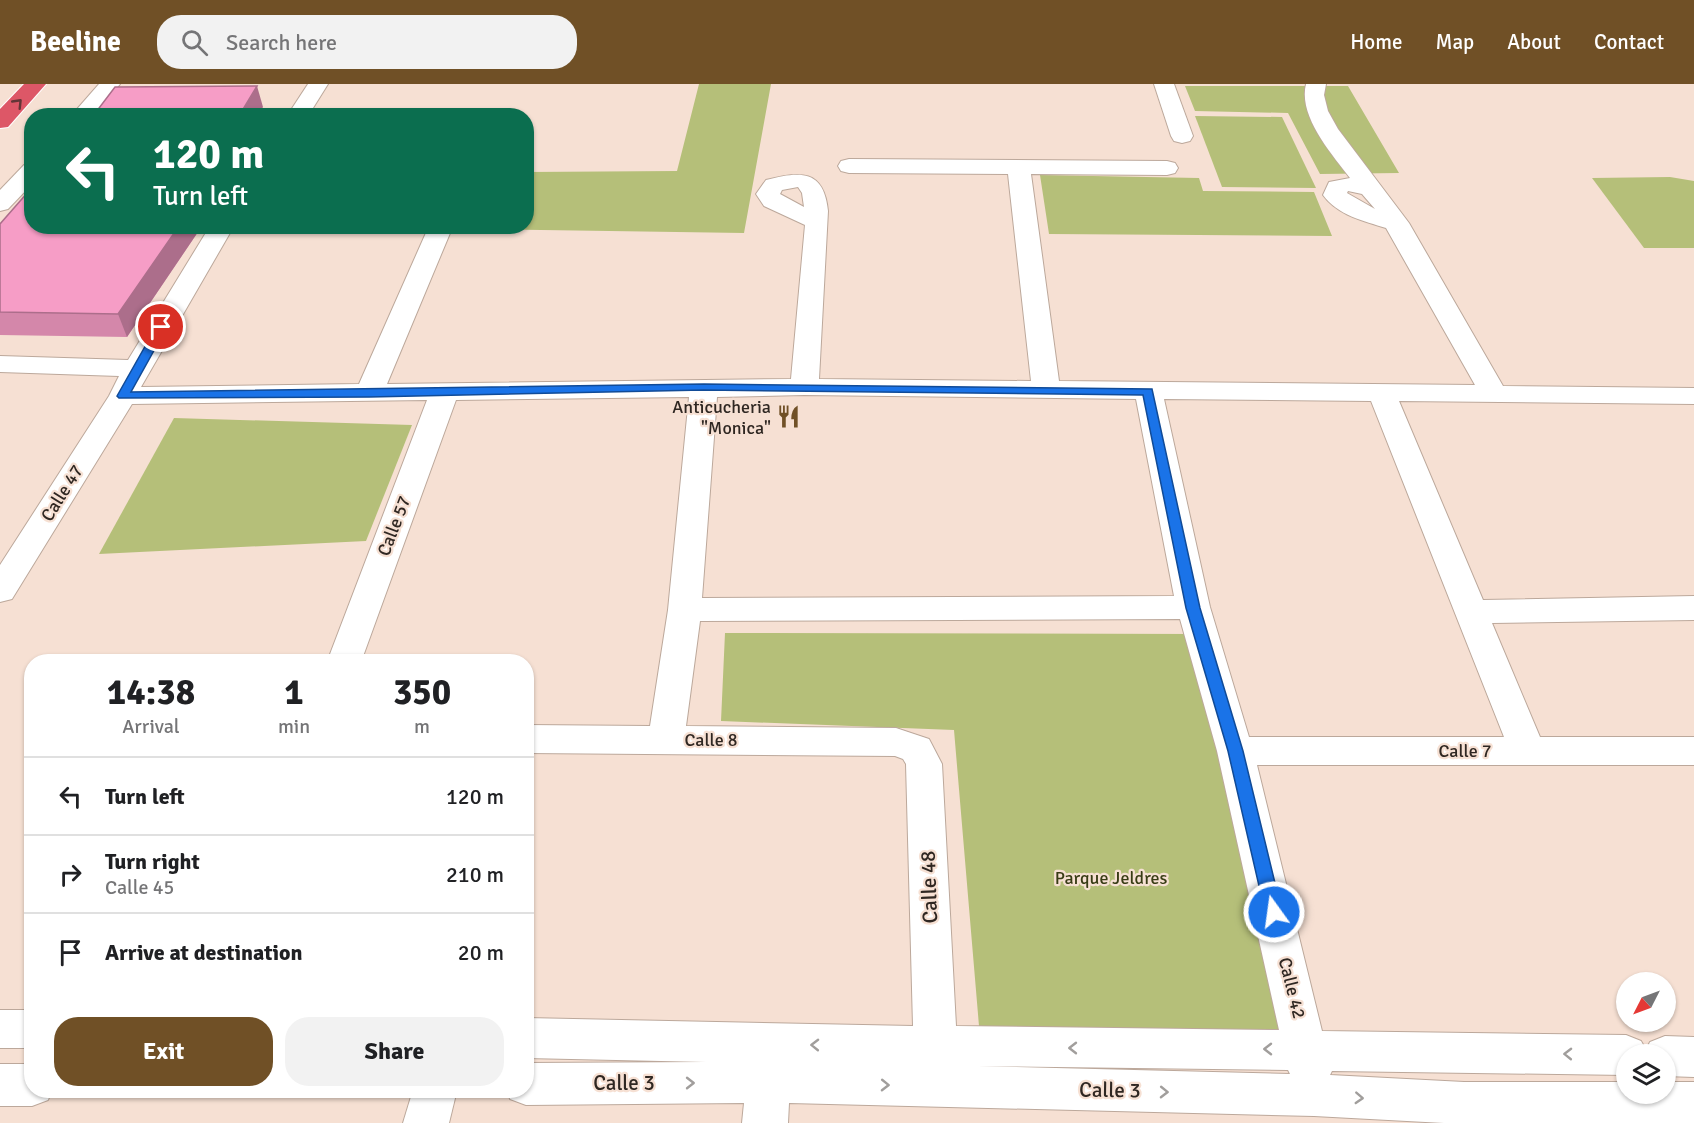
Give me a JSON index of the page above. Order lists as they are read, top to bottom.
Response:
{
  "streets": {
    "street": [
      "Calle 47",
      "Calle 57",
      "Calle 8",
      "Calle 7",
      "Calle 48",
      "Calle 42",
      "Calle 3"
    ]
  },
  "crossings": [
    ["Calle 8", "Calle 48"],
    ["Calle 7", "Calle 42"],
    ["Calle 48", "Calle 3"],
    ["Calle 42", "Calle 3"]
  ],
  "parks": ["Parque Jeldres"],
  "places": {
    "restaurant": ["Anticucheria \"Monica\""]
  },
  "north": "bottom left",
  "page": {
    "header": "Beeline",
    "search": "Search here",
    "nav": [
      "Home",
      "Map",
      "About",
      "Contact"
    ],
    "turn": ["120 m", "Turn left"],
    "eta": [
      "14:38",
      "Arrival",
      "1",
      "min",
      "350",
      "m"
    ],
    "list": [
      {
        "name": "Turn left",
        "value": "120 m"
      },
      {
        "name": "Turn right",
        "note": "Calle 45",
        "value": "210 m"
      },
      {
        "name": "Arrive at destination",
        "value": "20 m"
      }
    ],
    "buttons": ["Exit", "Share"]
  }
}
